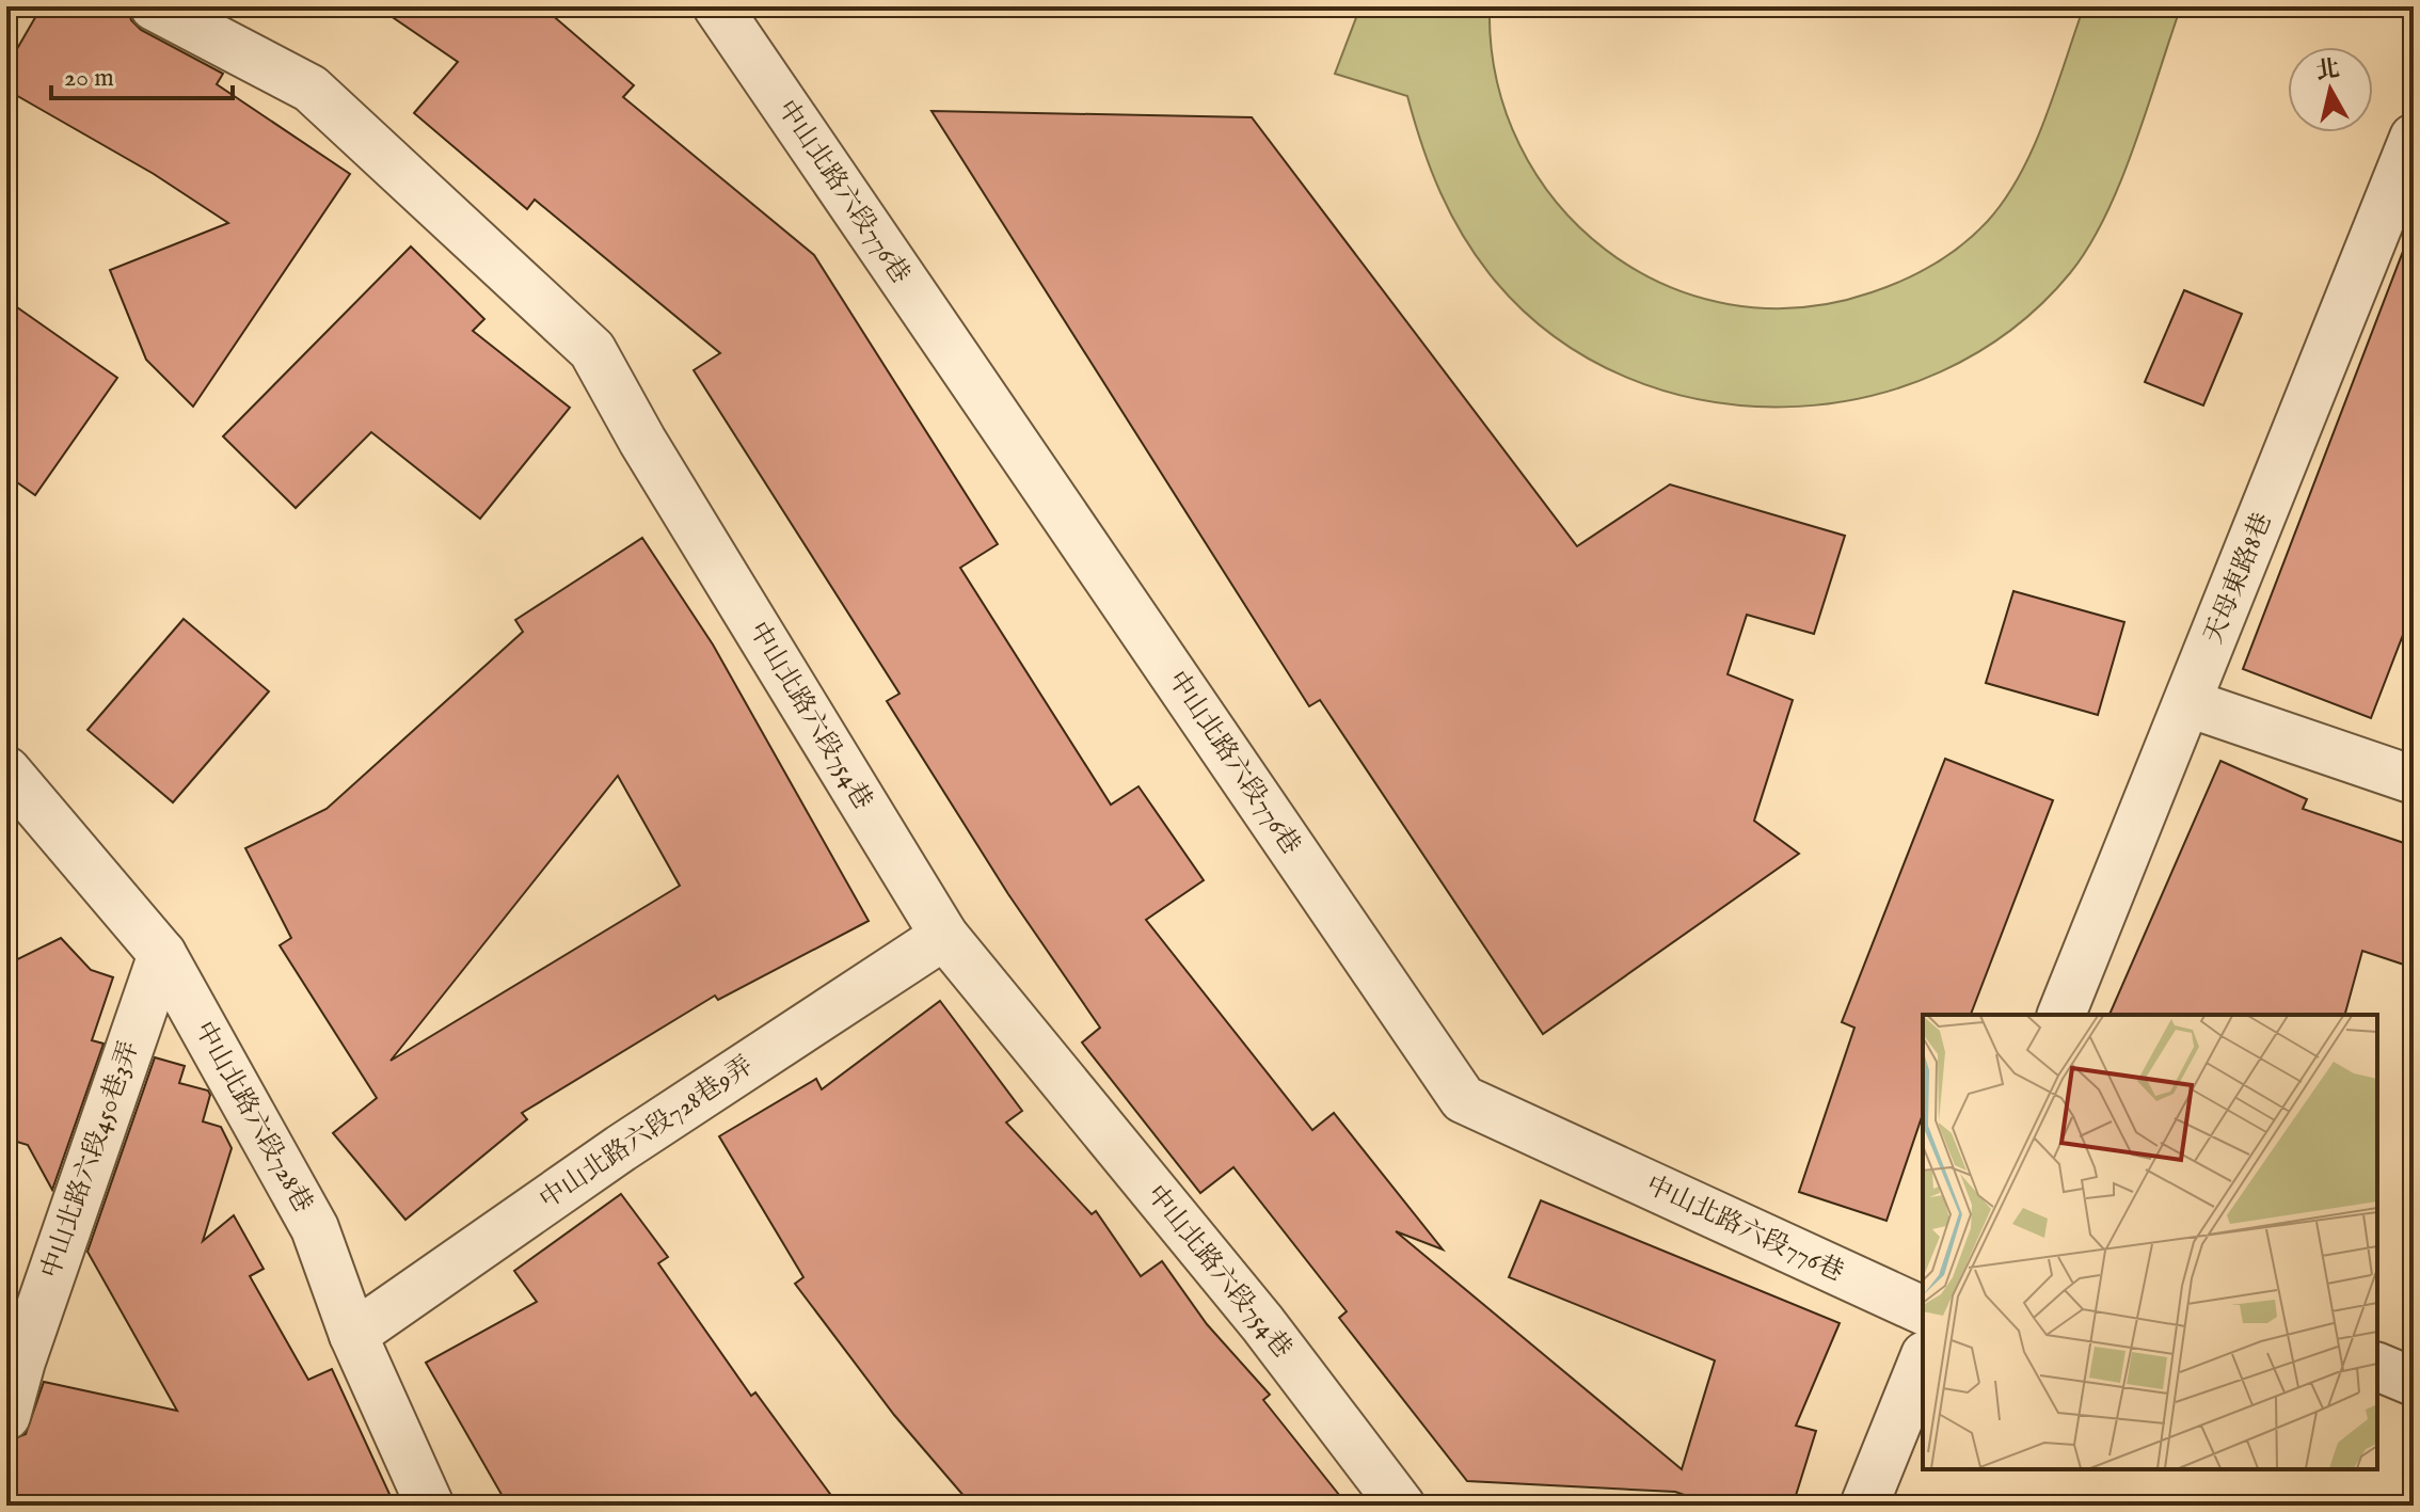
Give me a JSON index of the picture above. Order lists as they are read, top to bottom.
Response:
{
  "streets": {
    "street": [
      "中山北路六段776巷",
      "天母東路8巷",
      "中山北路六段754巷",
      "中山北路六段728巷",
      "中山北路六段728巷9弄",
      "中山北路六段450巷3弄"
    ]
  },
  "crossings": [
    ["中山北路六段754巷", "中山北路六段728巷9弄"],
    ["中山北路六段728巷", "中山北路六段728巷9弄"],
    ["中山北路六段728巷", "中山北路六段450巷3弄"]
  ],
  "scale_bar": "20 m",
  "north": "top"
}
